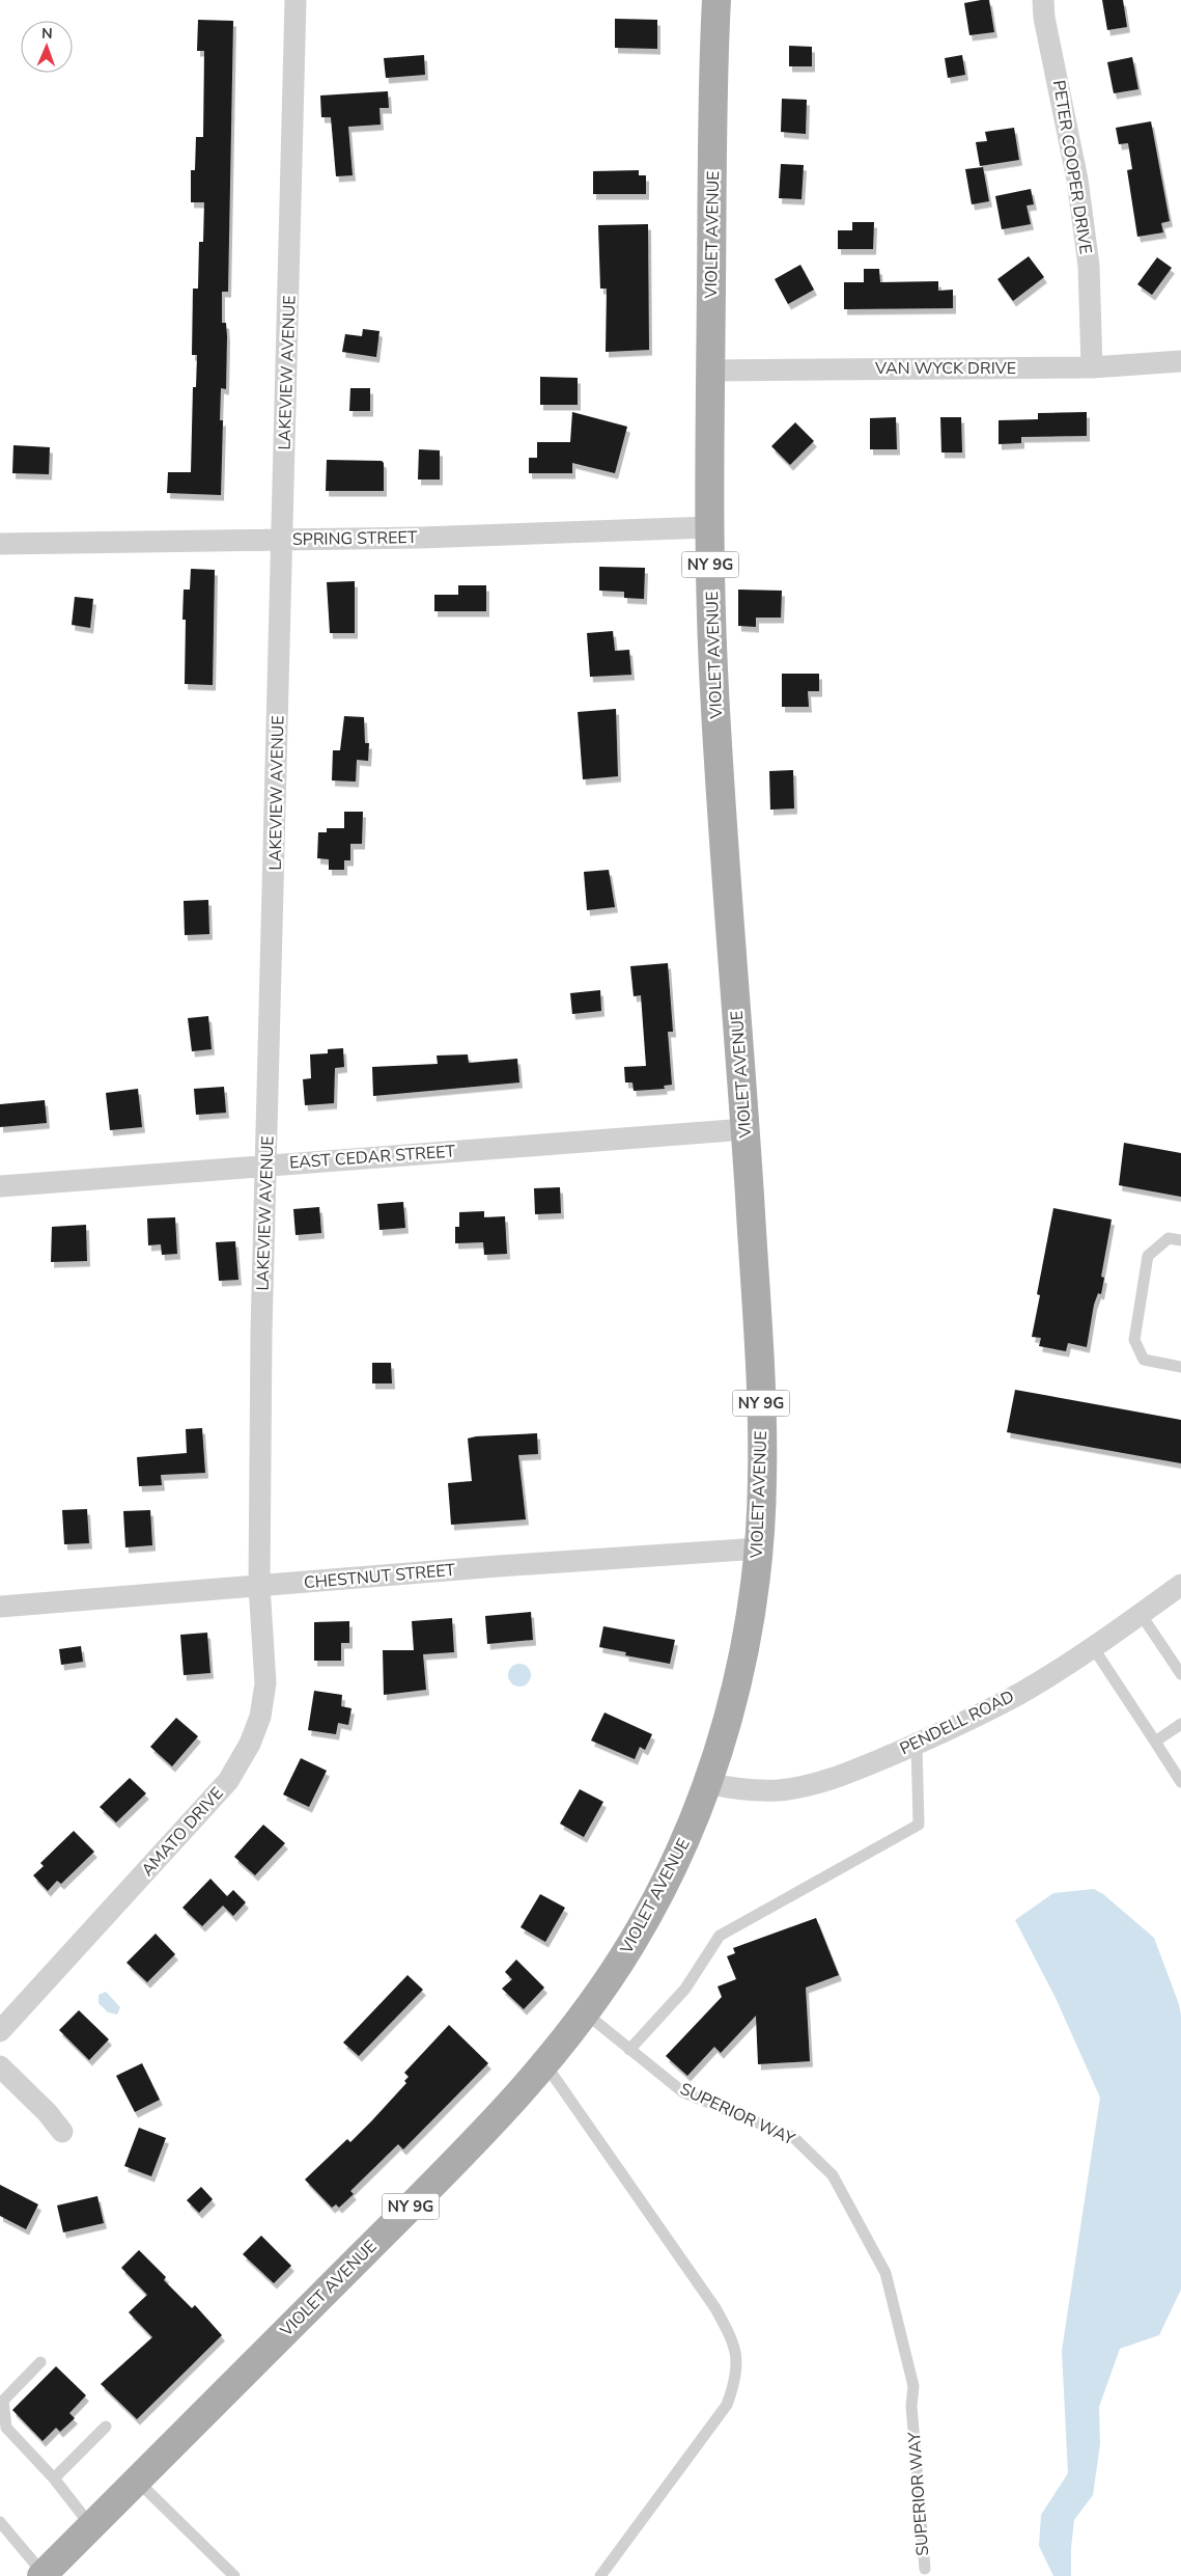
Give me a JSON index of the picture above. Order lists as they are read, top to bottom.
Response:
{
  "streets": {
    "main road": ["VIOLET AVENUE", "NY 9G"],
    "street": [
      "PETER COOPER DRIVE",
      "VAN WYCK DRIVE",
      "LAKEVIEW AVENUE",
      "SPRING STREET",
      "EAST CEDAR STREET",
      "CHESTNUT STREET",
      "PENDELL ROAD",
      "AMATO DRIVE"
    ],
    "lane": ["SUPERIOR WAY"]
  },
  "crossings": [
    ["PETER COOPER DRIVE", "VAN WYCK DRIVE"],
    ["VIOLET AVENUE", "VAN WYCK DRIVE"],
    ["VIOLET AVENUE", "SPRING STREET"],
    ["VIOLET AVENUE", "EAST CEDAR STREET"],
    ["VIOLET AVENUE", "CHESTNUT STREET"],
    ["VIOLET AVENUE", "PENDELL ROAD"],
    ["VIOLET AVENUE", "SUPERIOR WAY"],
    ["LAKEVIEW AVENUE", "SPRING STREET"],
    ["LAKEVIEW AVENUE", "EAST CEDAR STREET"],
    ["LAKEVIEW AVENUE", "CHESTNUT STREET"],
    ["LAKEVIEW AVENUE", "AMATO DRIVE"],
    ["CHESTNUT STREET", "AMATO DRIVE"]
  ],
  "north": "top"
}
